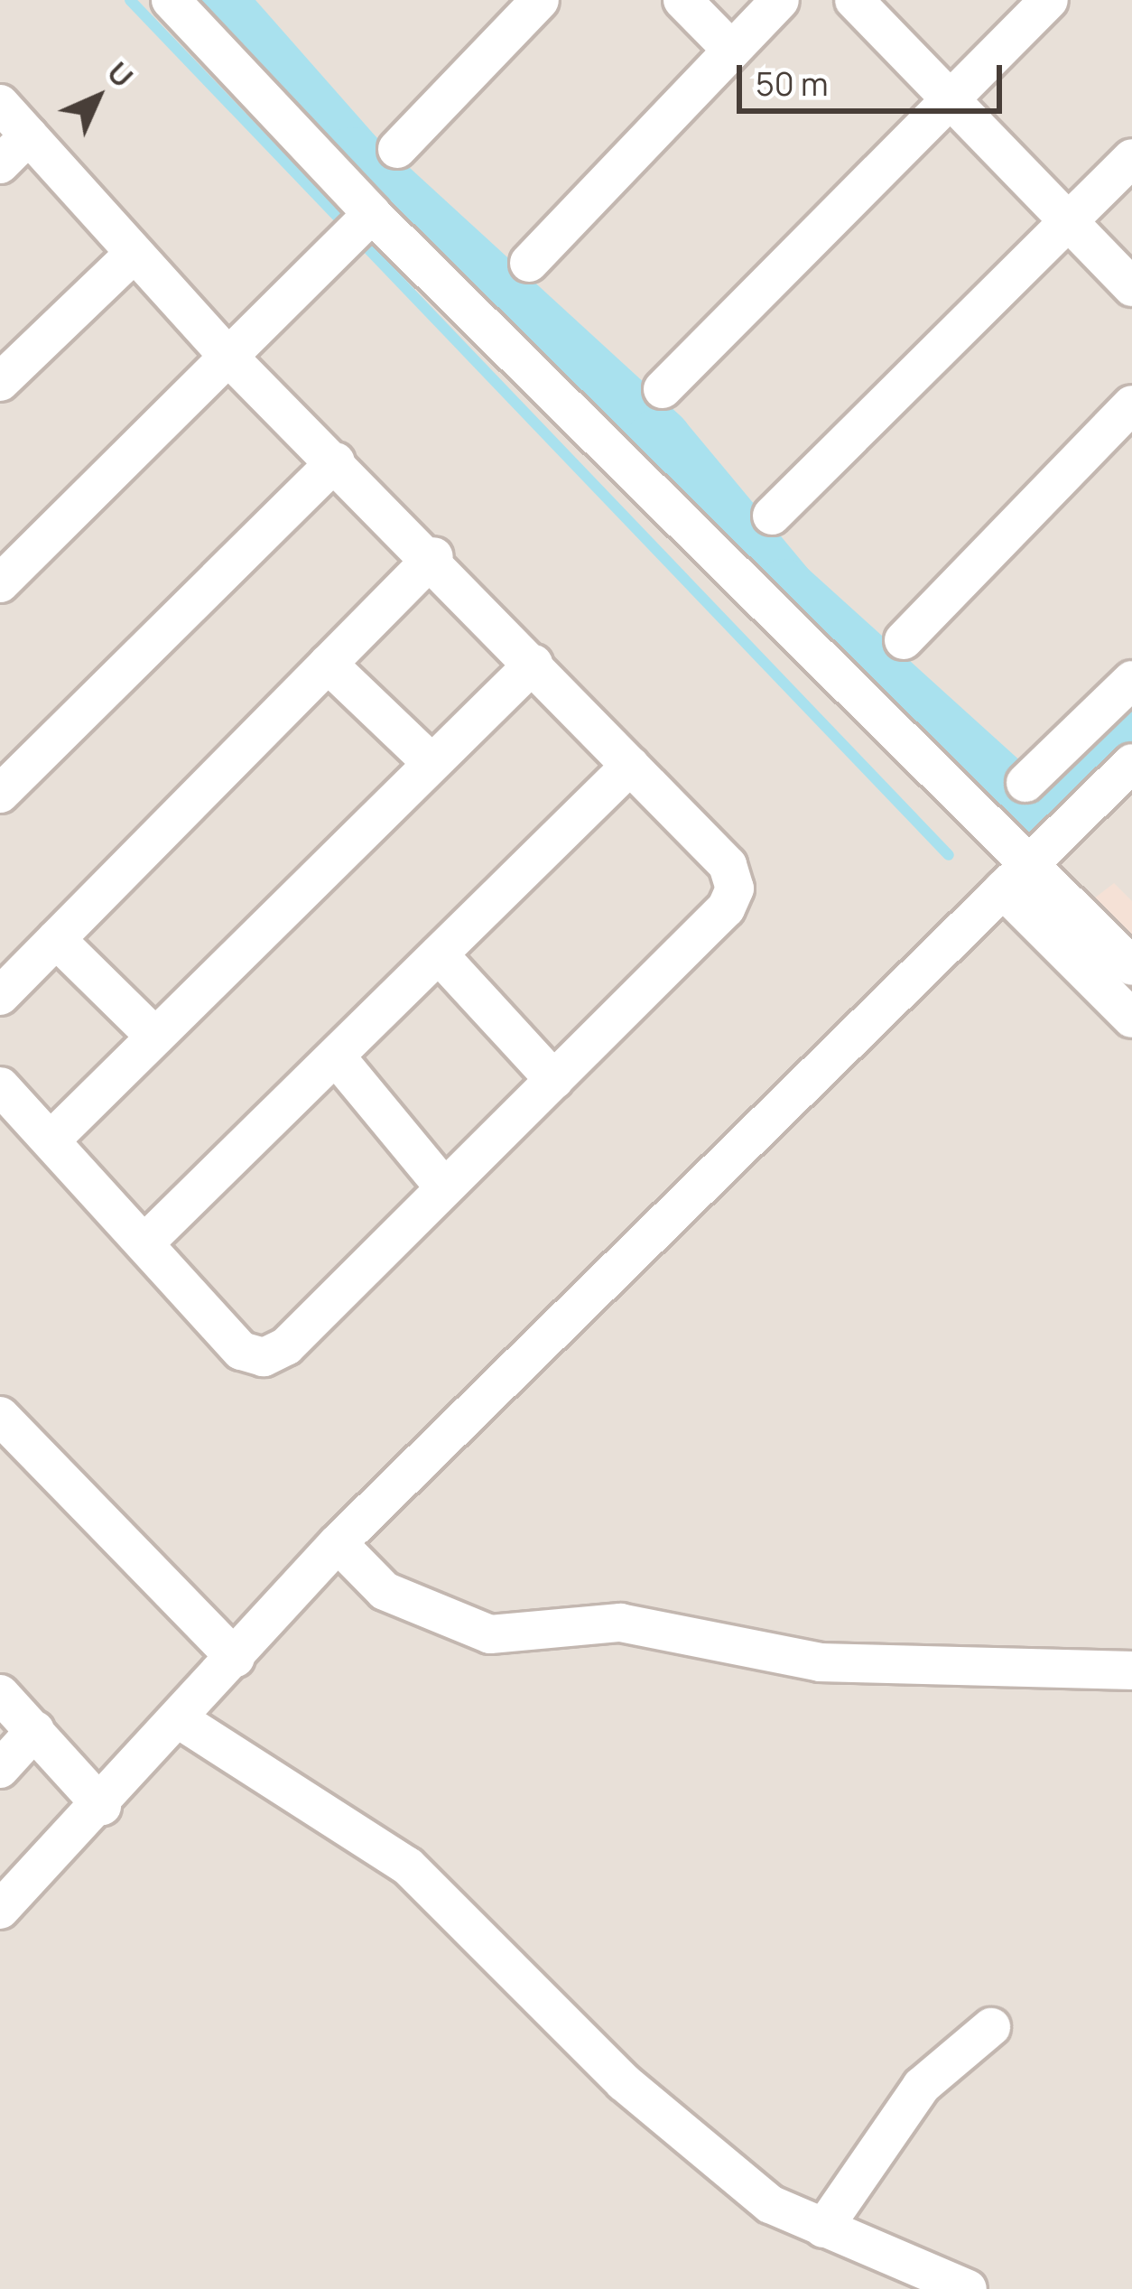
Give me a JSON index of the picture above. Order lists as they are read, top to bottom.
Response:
{
  "scale_bar": "50 m",
  "north": "top right"
}
